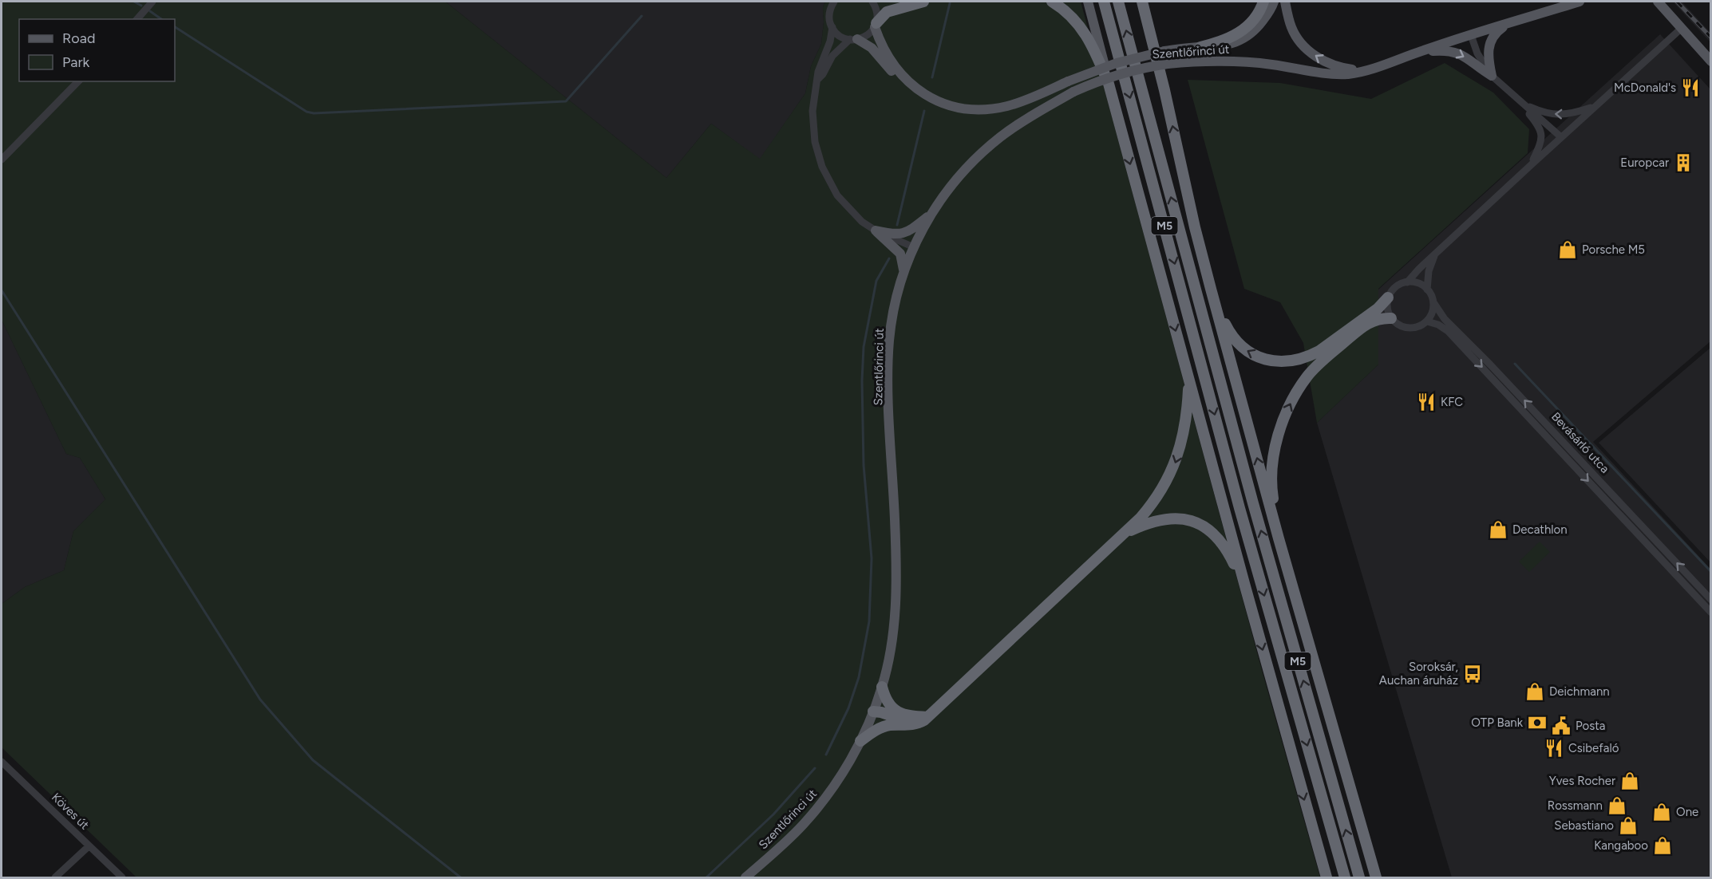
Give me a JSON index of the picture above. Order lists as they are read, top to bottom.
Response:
{
  "streets": {
    "highway": ["M5"],
    "main road": ["Szentlőrinci út"],
    "street": ["Bevásárló utca", "Köves út"]
  },
  "places": {
    "restaurant": ["McDonald's", "KFC", "Csibefaló"],
    "building": ["Europcar"],
    "shop": [
      "Porsche M5",
      "Decathlon",
      "Deichmann",
      "Yves Rocher",
      "Rossmann",
      "One",
      "Sebastiano",
      "Kangaboo"
    ],
    "bus stop": ["Soroksár, Auchan áruház"],
    "bank": ["OTP Bank"],
    "public building": ["Posta"]
  },
  "legend": ["Road", "Park"]
}
